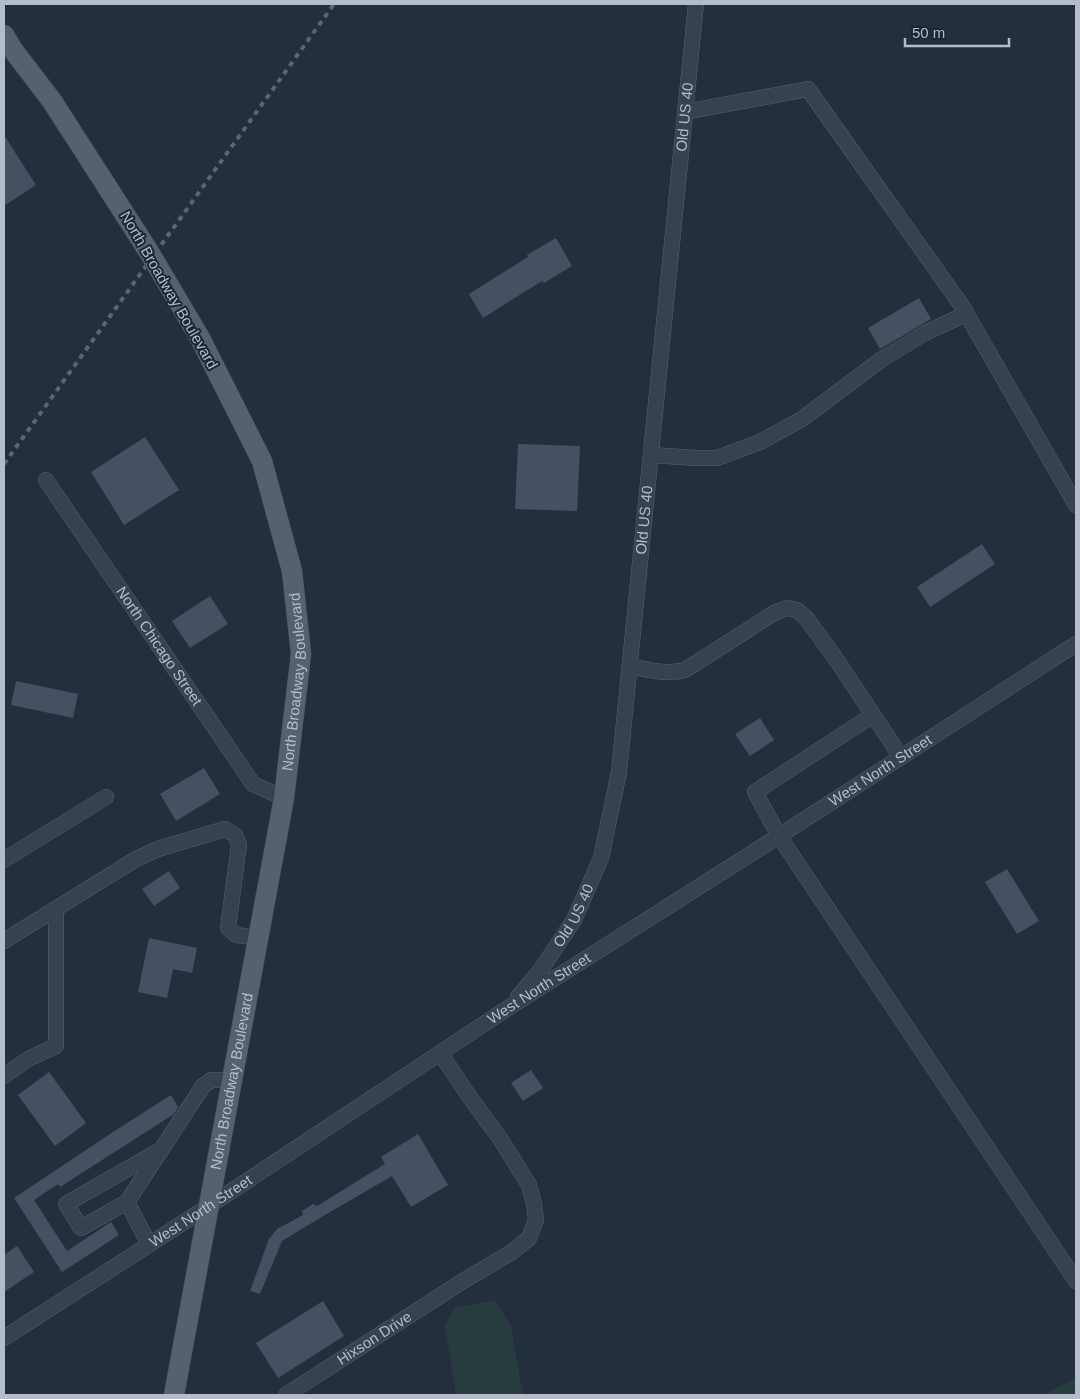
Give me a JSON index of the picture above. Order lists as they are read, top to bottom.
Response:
{
  "streets": {
    "main road": ["North Broadway Boulevard"],
    "street": [
      "Old US 40",
      "North Chicago Street",
      "West North Street",
      "Hixson Drive"
    ]
  },
  "crossings": [
    ["Old US 40", "West North Street"],
    ["North Broadway Boulevard", "North Chicago Street"],
    ["North Broadway Boulevard", "West North Street"],
    ["West North Street", "Hixson Drive"]
  ],
  "scale_bar": "50 m"
}
